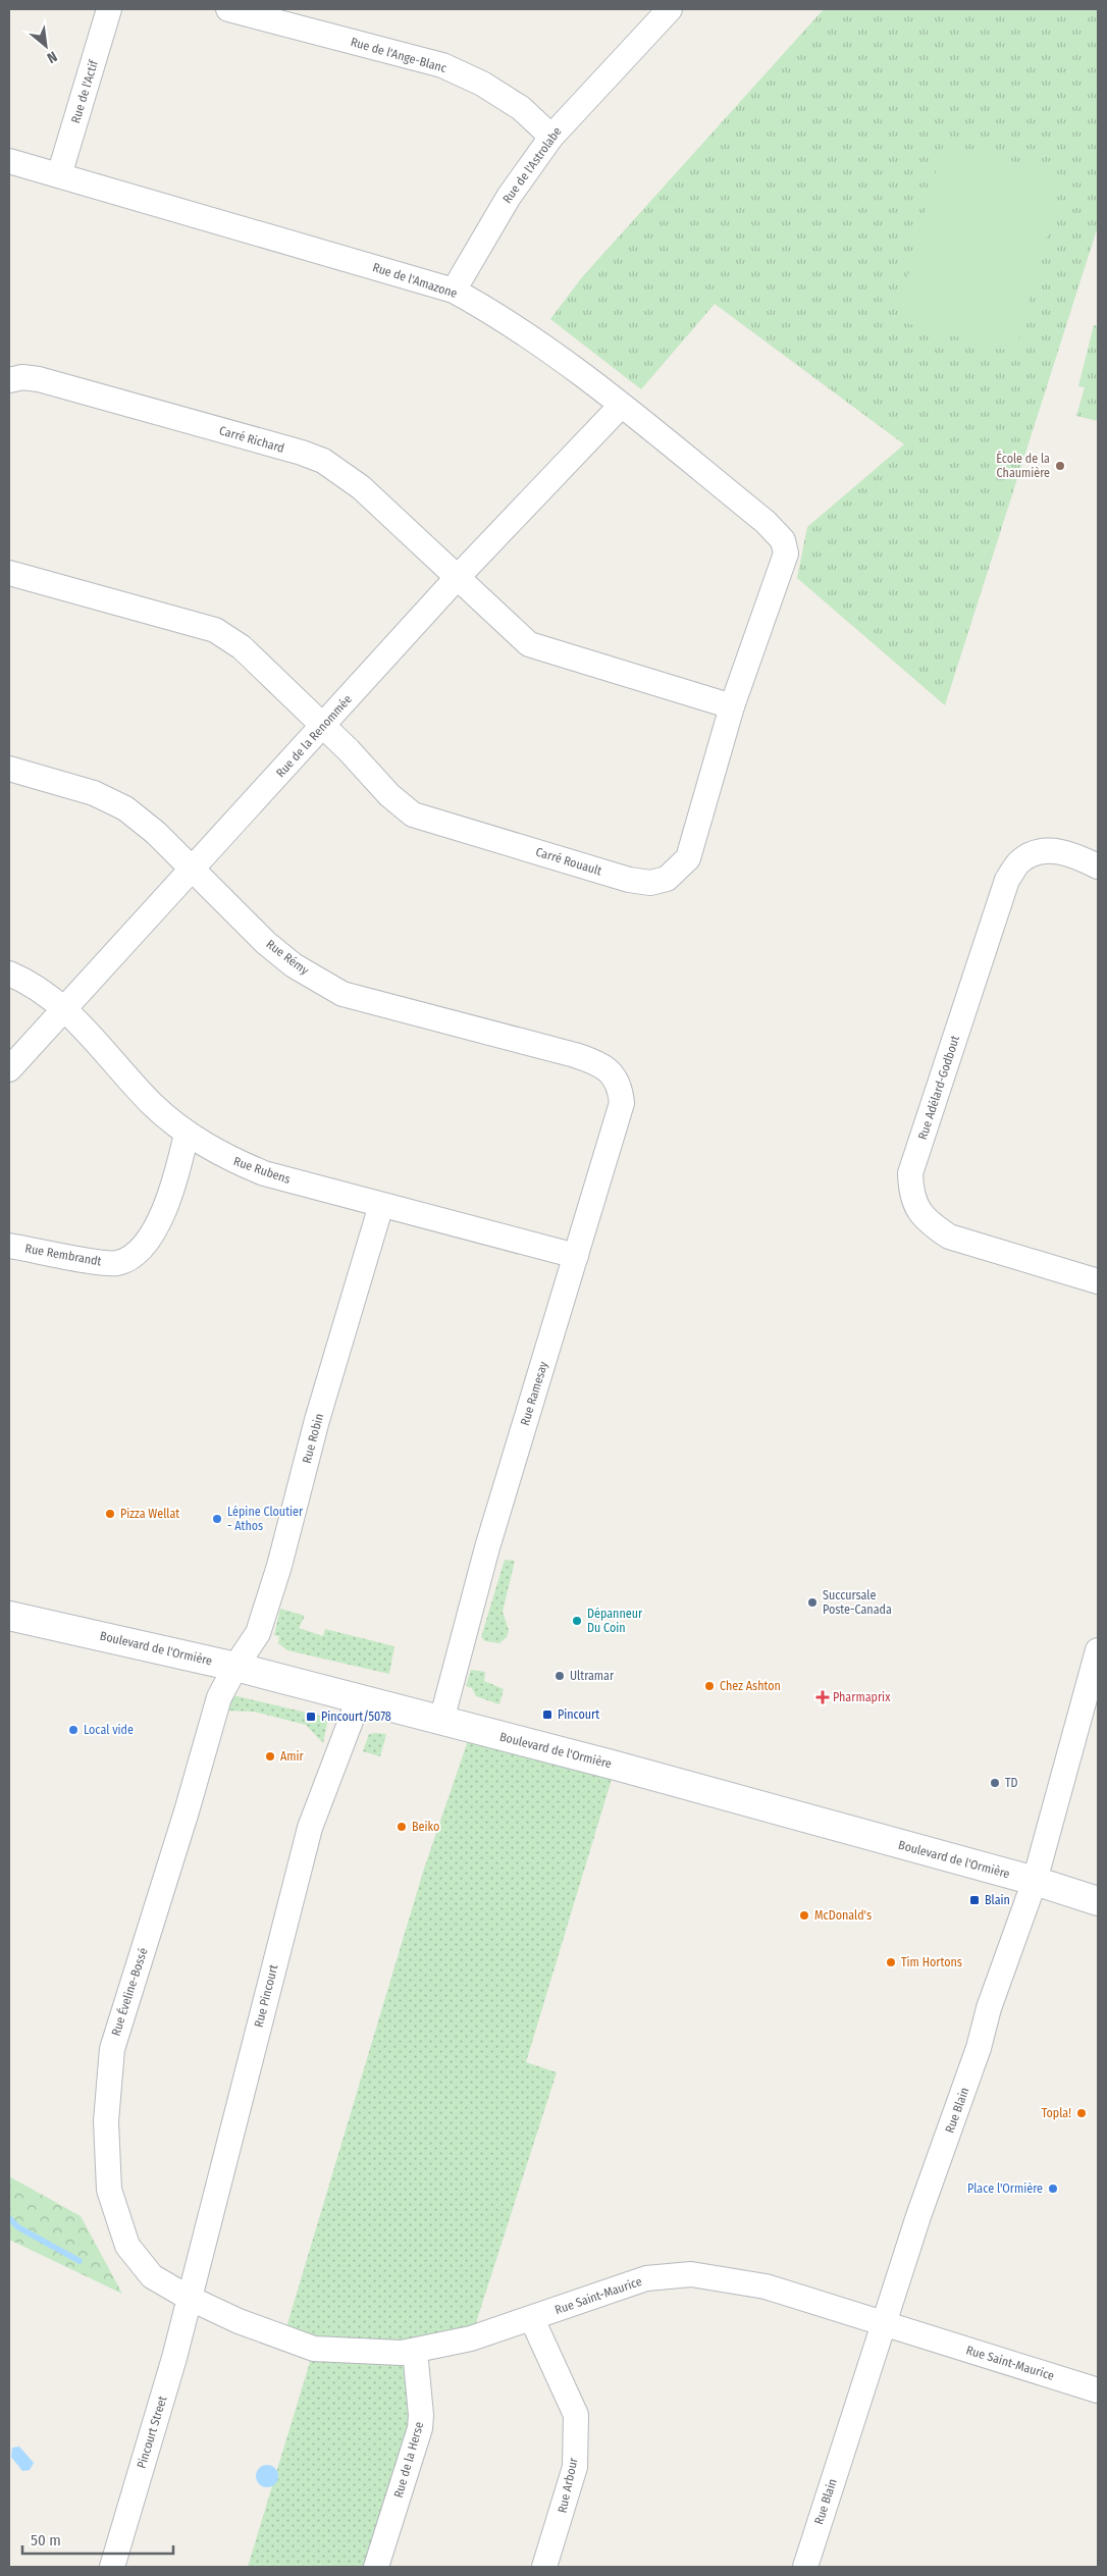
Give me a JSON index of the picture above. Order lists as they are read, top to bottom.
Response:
{
  "streets": {
    "main road": ["Boulevard de l'Ormière"],
    "street": [
      "Rue de l'Ange-Blanc",
      "Rue de l'Actif",
      "Rue de l'Astrolabe",
      "Rue de l'Amazone",
      "Carré Richard",
      "Rue de la Renommée",
      "Carré Rouault",
      "Rue Rémy",
      "Rue Adélard-Godbout",
      "Rue Rubens",
      "Rue Rembrandt",
      "Rue Ramesay",
      "Rue Robin",
      "Rue Éveline-Bossé",
      "Rue Pincourt",
      "Rue Blain",
      "Rue Saint-Maurice",
      "Pincourt Street",
      "Rue de la Herse",
      "Rue Arbour"
    ]
  },
  "crossings": [
    ["Rue de l'Ange-Blanc", "Rue de l'Astrolabe"],
    ["Rue de l'Actif", "Rue de l'Amazone"],
    ["Rue de l'Astrolabe", "Rue de l'Amazone"],
    ["Rue de l'Amazone", "Rue de la Renommée"],
    ["Rue de l'Amazone", "Carré Rouault"],
    ["Carré Richard", "Rue de la Renommée"],
    ["Rue de la Renommée", "Carré Rouault"],
    ["Rue de la Renommée", "Rue Rémy"],
    ["Rue de la Renommée", "Rue Rubens"],
    ["Rue Rémy", "Rue Ramesay"],
    ["Rue Rubens", "Rue Rembrandt"],
    ["Rue Rubens", "Rue Ramesay"],
    ["Rue Rubens", "Rue Robin"],
    ["Rue Ramesay", "Boulevard de l'Ormière"],
    ["Rue Robin", "Boulevard de l'Ormière"],
    ["Rue Robin", "Rue Éveline-Bossé"],
    ["Boulevard de l'Ormière", "Rue Éveline-Bossé"],
    ["Boulevard de l'Ormière", "Rue Pincourt"],
    ["Boulevard de l'Ormière", "Rue Blain"],
    ["Rue Éveline-Bossé", "Rue Pincourt"],
    ["Rue Éveline-Bossé", "Rue Saint-Maurice"],
    ["Rue Éveline-Bossé", "Pincourt Street"],
    ["Rue Pincourt", "Rue Saint-Maurice"],
    ["Rue Pincourt", "Pincourt Street"],
    ["Rue Blain", "Rue Saint-Maurice"],
    ["Rue Saint-Maurice", "Pincourt Street"],
    ["Rue Saint-Maurice", "Rue de la Herse"],
    ["Rue Saint-Maurice", "Rue Arbour"]
  ],
  "places": {
    "other": [
      "École de la Chaumière",
      "Pizza Wellat",
      "Lépine Cloutier - Athos",
      "Succursale Poste-Canada",
      "Dépanneur Du Coin",
      "Ultramar",
      "Chez Ashton",
      "Local vide",
      "Amir",
      "TD",
      "Beiko",
      "McDonald's",
      "Tim Hortons",
      "Topla!",
      "Place l'Ormière"
    ],
    "health": ["Pharmaprix"],
    "transit": ["Pincourt", "Pincourt/5078", "Blain"]
  },
  "scale_bar": "50 m",
  "north": "bottom right"
}
